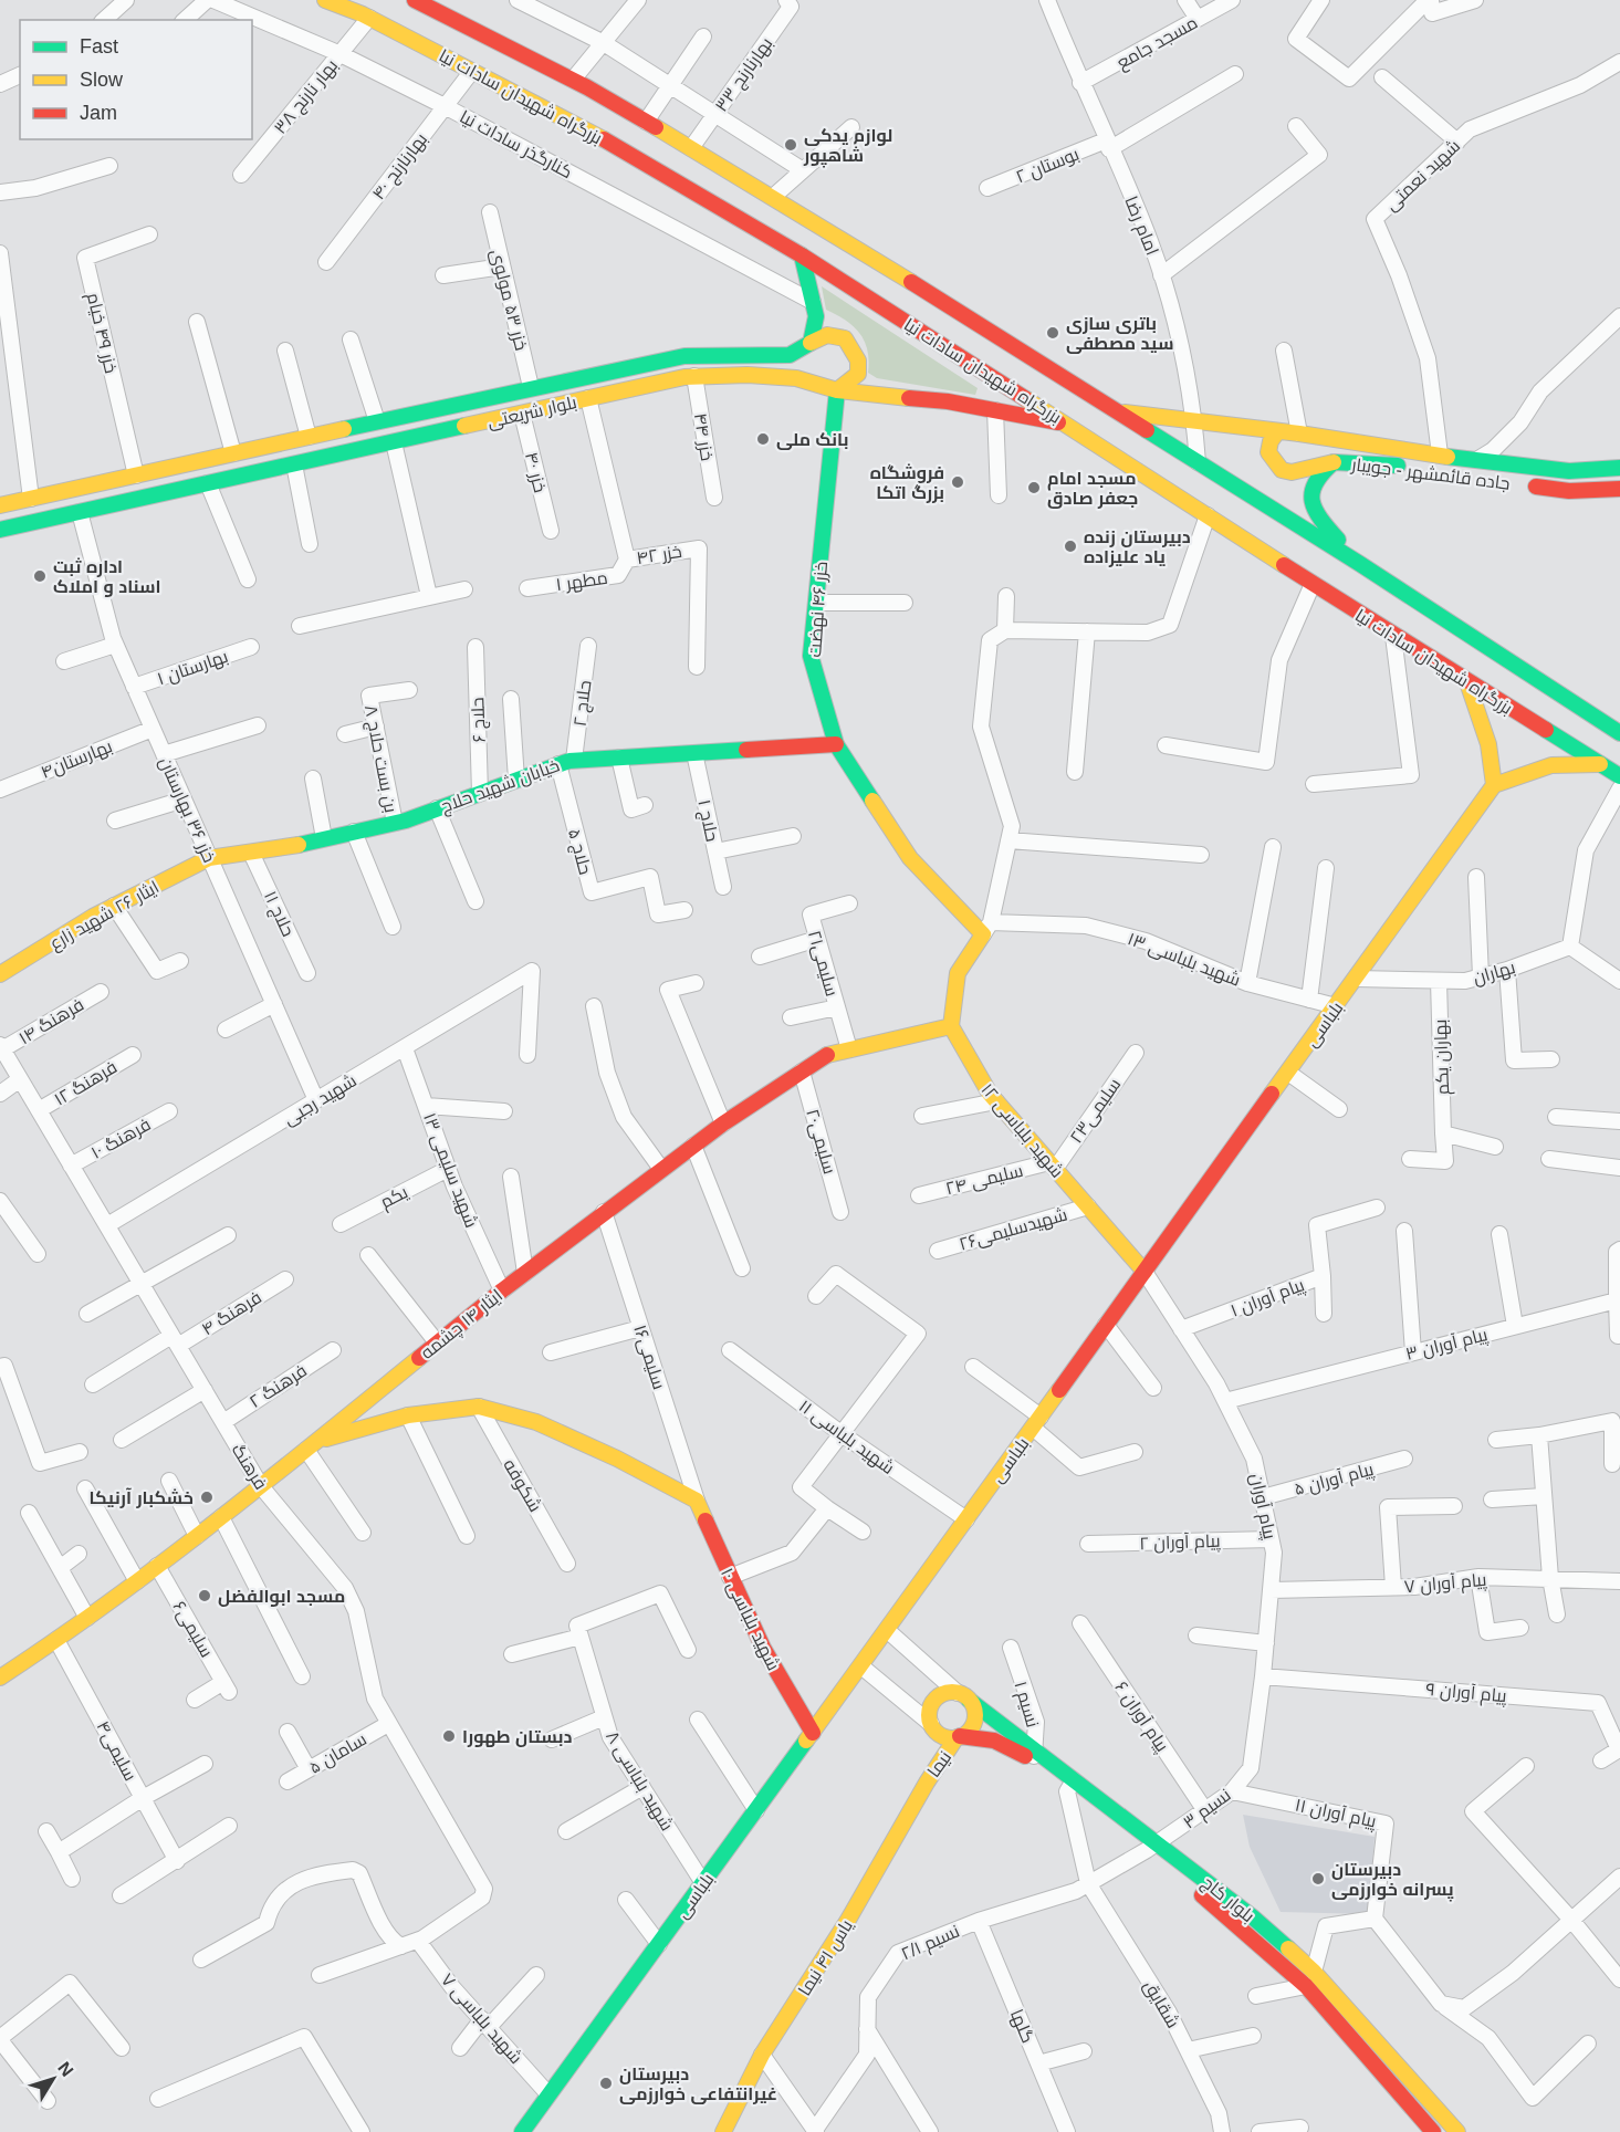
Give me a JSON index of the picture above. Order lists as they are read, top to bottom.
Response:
{
  "streets": {
    "main road": [
      "بزرگراه شهیدان سادات نیا",
      "بلوار شریعتی",
      "جاده قائمشهر - جویبار",
      "خزر ۴۶ نهضت",
      "خیابان شهید حلاج",
      "ایثار ۲۶ شهید زارع",
      "بلباسی",
      "شهید بلباسی ١٢",
      "ایثار ۱۴ چشمه",
      "شهید بلباسی ١٠",
      "نیما",
      "بلوار کاج",
      "یاس ۴۱ نیما"
    ],
    "street": [
      "مسجد جامع",
      "بهارنارنج ۳۳",
      "بهار نارنج ۳۸",
      "کنارگذر سادات نیا",
      "بوستان ۲",
      "بهارنارنج ۴۰",
      "شهید نعمتی",
      "امام رضا",
      "خزر ۵۳ مولوی",
      "خزر ۴۹ خیام",
      "خزر ۴۴",
      "خزر ۴۰",
      "خزر ۴۲",
      "مطهر ۱",
      "بهارستان ۱",
      "حلاج ۲",
      "حلاج ۶",
      "بهارستان۴",
      "بن بست حلاج ۸",
      "خزر ۳۶ بهارستان",
      "حلاج ۱",
      "حلاج ۵",
      "حلاج ۱۱",
      "شهید بلباسی ١٣",
      "سلیمی۲۱",
      "بهاران",
      "فرهنگ ۱۴",
      "بهاران یکم",
      "فرهنگ ۱۲",
      "شهید رجبی",
      "سلیمی۲۳",
      "فرهنگ ۱۰",
      "سلیمی۲۰",
      "شهید سلیمی ۱۳",
      "سلیمی ۲۴",
      "یکم",
      "شهیدسلیمی۲۶",
      "پیام آوران ۱",
      "فرهنگ ۴",
      "پیام آوران ۳",
      "سلیمی۱۶",
      "فرهنگ ۲",
      "شهید بلباسی ١١",
      "فرهنگ",
      "پیام آوران ۵",
      "شکوفه",
      "پیام آوران",
      "پیام آوران ۲",
      "پیام آوران ۷",
      "سلیمی۶",
      "پیام آوران ۹",
      "نسیم ۱",
      "پیام آوران ۶",
      "سلیمی۴",
      "سامان ۵",
      "شهید بلباسی ۸",
      "نسیم ۳",
      "پیام آوران ۱۱",
      "نسیم ۲/۱",
      "شقایق",
      "شهید بلباسی ۷",
      "گلها"
    ]
  },
  "crossings": [
    ["مسجد جامع", "امام رضا"],
    ["بهارنارنج ۳۳", "بزرگراه شهیدان سادات نیا"],
    ["بهار نارنج ۳۸", "بزرگراه شهیدان سادات نیا"],
    ["بهار نارنج ۳۸", "کنارگذر سادات نیا"],
    ["بزرگراه شهیدان سادات نیا", "بهارنارنج ۴۰"],
    ["بزرگراه شهیدان سادات نیا", "امام رضا"],
    ["بزرگراه شهیدان سادات نیا", "بلوار شریعتی"],
    ["بزرگراه شهیدان سادات نیا", "جاده قائمشهر - جویبار"],
    ["کنارگذر سادات نیا", "بهارنارنج ۴۰"],
    ["بوستان ۲", "امام رضا"],
    ["خزر ۵۳ مولوی", "بلوار شریعتی"],
    ["خزر ۴۹ خیام", "بلوار شریعتی"],
    ["بلوار شریعتی", "خزر ۴۴"],
    ["بلوار شریعتی", "خزر ۴۰"],
    ["بلوار شریعتی", "خزر ۴۲"],
    ["بلوار شریعتی", "خزر ۴۶ نهضت"],
    ["بلوار شریعتی", "خزر ۳۶ بهارستان"],
    ["خزر ۴۲", "مطهر ۱"],
    ["خزر ۴۶ نهضت", "خیابان شهید حلاج"],
    ["خزر ۴۶ نهضت", "شهید بلباسی ١٣"],
    ["بهارستان ۱", "خزر ۳۶ بهارستان"],
    ["حلاج ۲", "خیابان شهید حلاج"],
    ["حلاج ۶", "خیابان شهید حلاج"],
    ["بهارستان۴", "خزر ۳۶ بهارستان"],
    ["بن بست حلاج ۸", "خیابان شهید حلاج"],
    ["خیابان شهید حلاج", "خزر ۳۶ بهارستان"],
    ["خیابان شهید حلاج", "حلاج ۱"],
    ["خیابان شهید حلاج", "حلاج ۵"],
    ["خیابان شهید حلاج", "حلاج ۱۱"],
    ["خیابان شهید حلاج", "ایثار ۲۶ شهید زارع"],
    ["خزر ۳۶ بهارستان", "ایثار ۲۶ شهید زارع"],
    ["خزر ۳۶ بهارستان", "شهید رجبی"],
    ["شهید بلباسی ١٣", "بلباسی"],
    ["سلیمی۲۱", "ایثار ۱۴ چشمه"],
    ["بهاران", "بلباسی"],
    ["بهاران", "بهاران یکم"],
    ["فرهنگ ۱۴", "فرهنگ"],
    ["بلباسی", "شهید بلباسی ١٢"],
    ["بلباسی", "شهید بلباسی ١١"],
    ["بلباسی", "پیام آوران"],
    ["بلباسی", "شهید بلباسی ١٠"],
    ["بلباسی", "شهید بلباسی ۸"],
    ["بلباسی", "بلوار کاج"],
    ["بلباسی", "شهید بلباسی ۷"],
    ["فرهنگ ۱۲", "فرهنگ"],
    ["شهید رجبی", "شهید سلیمی ۱۳"],
    ["شهید رجبی", "فرهنگ"],
    ["سلیمی۲۳", "شهید بلباسی ١٢"],
    ["سلیمی۲۳", "سلیمی ۲۴"],
    ["شهید بلباسی ١٢", "سلیمی ۲۴"],
    ["شهید بلباسی ١٢", "شهیدسلیمی۲۶"],
    ["شهید بلباسی ١٢", "ایثار ۱۴ چشمه"],
    ["شهید بلباسی ١٢", "پیام آوران"],
    ["فرهنگ ۱۰", "فرهنگ"],
    ["سلیمی۲۰", "ایثار ۱۴ چشمه"],
    ["شهید سلیمی ۱۳", "یکم"],
    ["شهید سلیمی ۱۳", "ایثار ۱۴ چشمه"],
    ["پیام آوران ۱", "پیام آوران"],
    ["فرهنگ ۴", "فرهنگ"],
    ["ایثار ۱۴ چشمه", "سلیمی۱۶"],
    ["ایثار ۱۴ چشمه", "فرهنگ"],
    ["ایثار ۱۴ چشمه", "سلیمی۶"],
    ["ایثار ۱۴ چشمه", "سلیمی۴"],
    ["پیام آوران ۳", "پیام آوران"],
    ["سلیمی۱۶", "شهید بلباسی ١٠"],
    ["فرهنگ ۲", "فرهنگ"],
    ["فرهنگ", "سامان ۵"],
    ["فرهنگ", "شهید بلباسی ۷"],
    ["پیام آوران ۵", "پیام آوران"],
    ["پیام آوران", "پیام آوران ۲"],
    ["پیام آوران", "پیام آوران ۷"],
    ["پیام آوران", "پیام آوران ۹"],
    ["پیام آوران", "نسیم ۳"],
    ["نسیم ۱", "بلوار کاج"],
    ["پیام آوران ۶", "نسیم ۳"],
    ["نیما", "بلوار کاج"],
    ["نیما", "یاس ۴۱ نیما"],
    ["نسیم ۳", "پیام آوران ۱۱"],
    ["نسیم ۳", "بلوار کاج"],
    ["نسیم ۳", "نسیم ۲/۱"],
    ["بلوار کاج", "نسیم ۲/۱"],
    ["بلوار کاج", "شقایق"],
    ["نسیم ۲/۱", "شقایق"],
    ["نسیم ۲/۱", "گلها"]
  ],
  "places": [
    "لوازم یدکی شاهپور",
    "باتری سازی سید مصطفی",
    "بانک ملی",
    "فروشگاه بزرگ اتکا",
    "مسجد امام جعفر صادق",
    "دبیرستان زنده یاد علیزاده",
    "اداره ثبت اسناد و املاک",
    "خشکبار آرنیکا",
    "مسجد ابوالفضل",
    "دبستان طهورا",
    "دبیرستان پسرانه خوارزمی",
    "دبیرستان غیرانتفاعی خوارزمی"
  ],
  "legend": ["Fast", "Slow", "Jam"],
  "north": "top right"
}
